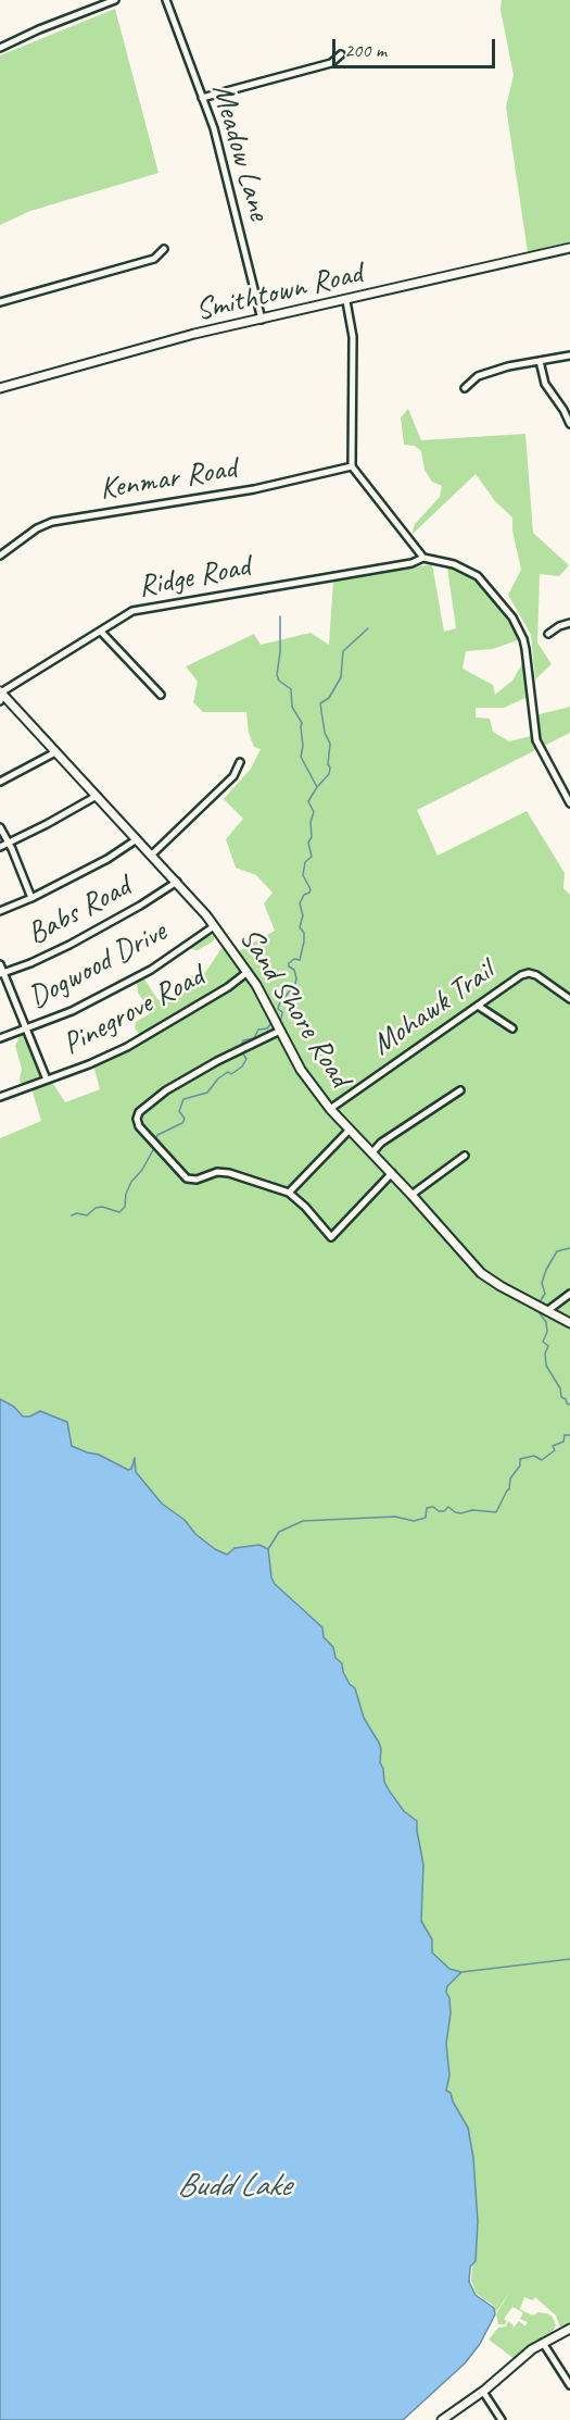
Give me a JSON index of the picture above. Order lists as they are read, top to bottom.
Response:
{
  "streets": {
    "street": [
      "Meadow Lane",
      "Smithtown Road",
      "Kenmar Road",
      "Ridge Road",
      "Babs Road",
      "Dogwood Drive",
      "Sand Shore Road",
      "Mohawk Trail",
      "Pinegrove Road"
    ]
  },
  "crossings": [
    ["Meadow Lane", "Smithtown Road"],
    ["Ridge Road", "Sand Shore Road"],
    ["Babs Road", "Sand Shore Road"],
    ["Dogwood Drive", "Sand Shore Road"],
    ["Sand Shore Road", "Mohawk Trail"],
    ["Sand Shore Road", "Pinegrove Road"]
  ],
  "water": ["Budd Lake"],
  "scale_bar": "200 m"
}
